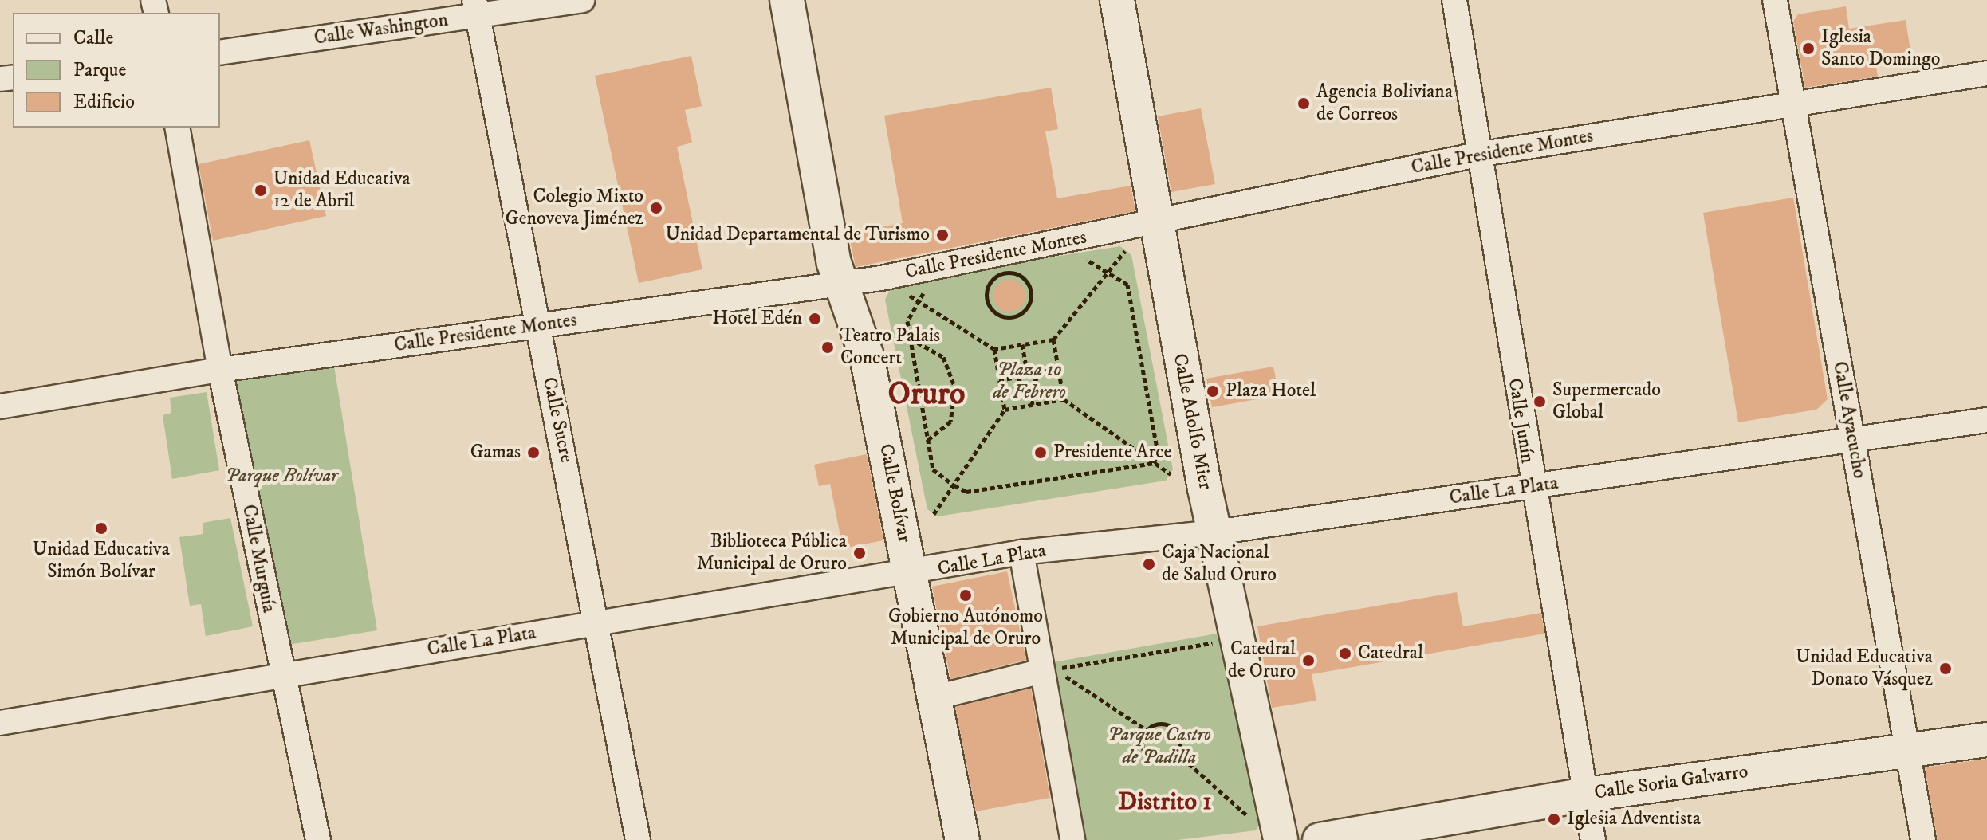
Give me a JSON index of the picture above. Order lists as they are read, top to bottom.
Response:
{
  "streets": {
    "main road": ["Calle Adolfo Mier", "Calle Bolívar", "Calle Soria Galvarro"],
    "street": [
      "Calle Washington",
      "Calle Presidente Montes",
      "Calle Sucre",
      "Calle Ayacucho",
      "Calle Junín",
      "Calle La Plata",
      "Calle Murguía"
    ]
  },
  "crossings": [
    ["Calle Washington", "Calle Sucre"],
    ["Calle Presidente Montes", "Calle Sucre"],
    ["Calle Presidente Montes", "Calle Ayacucho"],
    ["Calle Presidente Montes", "Calle Junín"],
    ["Calle Presidente Montes", "Calle Adolfo Mier"],
    ["Calle Presidente Montes", "Calle Bolívar"],
    ["Calle Presidente Montes", "Calle Murguía"],
    ["Calle Sucre", "Calle La Plata"],
    ["Calle Ayacucho", "Calle La Plata"],
    ["Calle Ayacucho", "Calle Soria Galvarro"],
    ["Calle Junín", "Calle La Plata"],
    ["Calle Junín", "Calle Soria Galvarro"],
    ["Calle Adolfo Mier", "Calle La Plata"],
    ["Calle La Plata", "Calle Bolívar"],
    ["Calle La Plata", "Calle Murguía"]
  ],
  "districts": ["Oruro", "Distrito 1"],
  "parks": ["Plaza 10 de Febrero", "Parque Bolívar", "Parque Castro de Padilla"],
  "places": [
    "Iglesia Santo Domingo",
    "Agencia Boliviana de Correos",
    "Unidad Educativa 12 de Abril",
    "Colegio Mixto Genoveva Jiménez",
    "Unidad Departamental de Turismo",
    "Hotel Edén",
    "Teatro Palais Concert",
    "Plaza Hotel",
    "Supermercado Global",
    "Gamas",
    "Presidente Arce",
    "Unidad Educativa Simón Bolívar",
    "Biblioteca Pública Municipal de Oruro",
    "Caja Nacional de Salud Oruro",
    "Gobierno Autónomo Municipal de Oruro",
    "Catedral",
    "Catedral de Oruro",
    "Unidad Educativa Donato Vásquez",
    "Iglesia Adventista"
  ],
  "legend": ["Calle", "Parque", "Edificio"]
}
